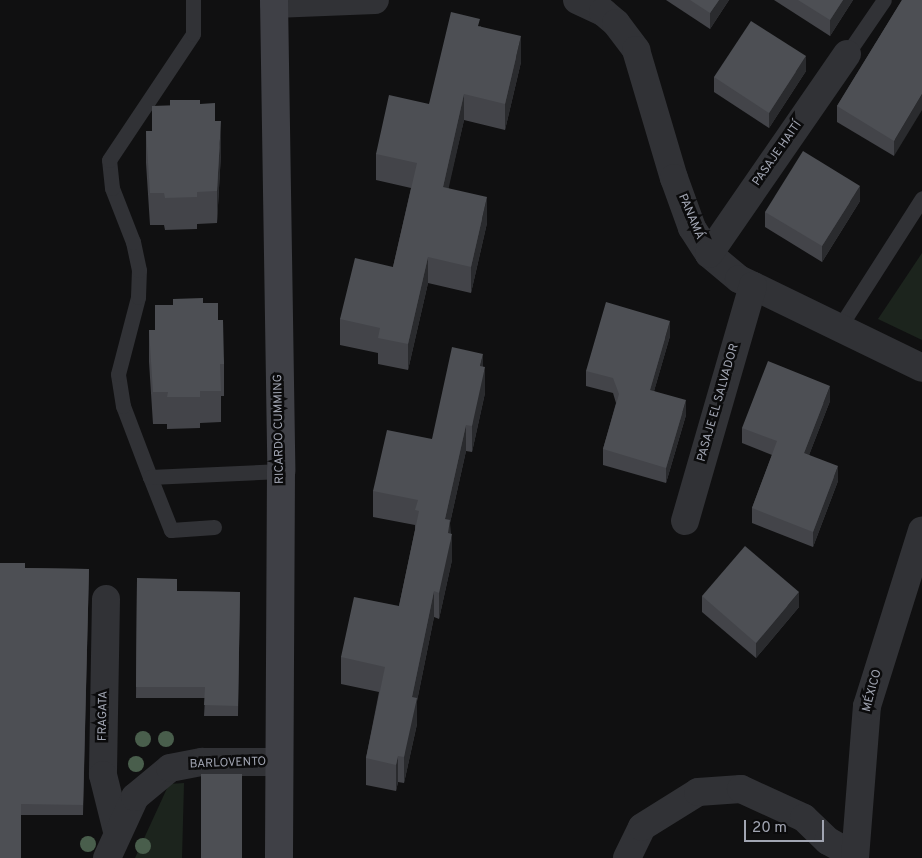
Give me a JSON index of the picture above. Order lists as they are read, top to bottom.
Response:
{
  "streets": {
    "main road": ["RICARDO CUMMING"],
    "street": [
      "PASAJE HAITÍ",
      "PANAMÁ",
      "PASAJE EL SALVADOR",
      "MÉXICO",
      "FRAGATA",
      "BARLOVENTO"
    ]
  },
  "crossings": [
    ["PASAJE HAITÍ", "PANAMÁ"],
    ["PANAMÁ", "PASAJE EL SALVADOR"],
    ["RICARDO CUMMING", "BARLOVENTO"],
    ["FRAGATA", "BARLOVENTO"]
  ],
  "scale_bar": "20 m"
}
